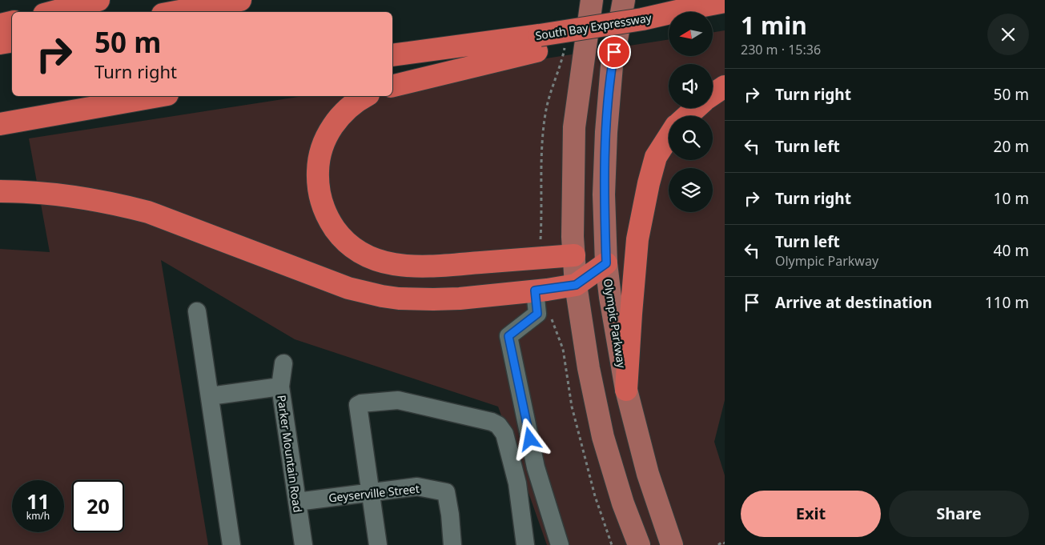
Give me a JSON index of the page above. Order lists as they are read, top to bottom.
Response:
{
  "streets": {
    "highway": ["South Bay Expressway"],
    "main road": ["Olympic Parkway"],
    "street": ["Parker Mountain Road", "Geyserville Street"]
  },
  "crossings": [
    ["Parker Mountain Road", "Geyserville Street"]
  ],
  "north": "left",
  "page": {
    "heading": ["1 min", "230 m · 15:36"],
    "turn": ["50 m", "Turn right"],
    "list": [
      {
        "name": "Turn right",
        "value": "50 m"
      },
      {
        "name": "Turn left",
        "value": "20 m"
      },
      {
        "name": "Turn right",
        "value": "10 m"
      },
      {
        "name": "Turn left",
        "note": "Olympic Parkway",
        "value": "40 m"
      },
      {
        "name": "Arrive at destination",
        "value": "110 m"
      }
    ],
    "speed": "11 km/h",
    "limit": "20",
    "buttons": ["Exit", "Share"]
  }
}
